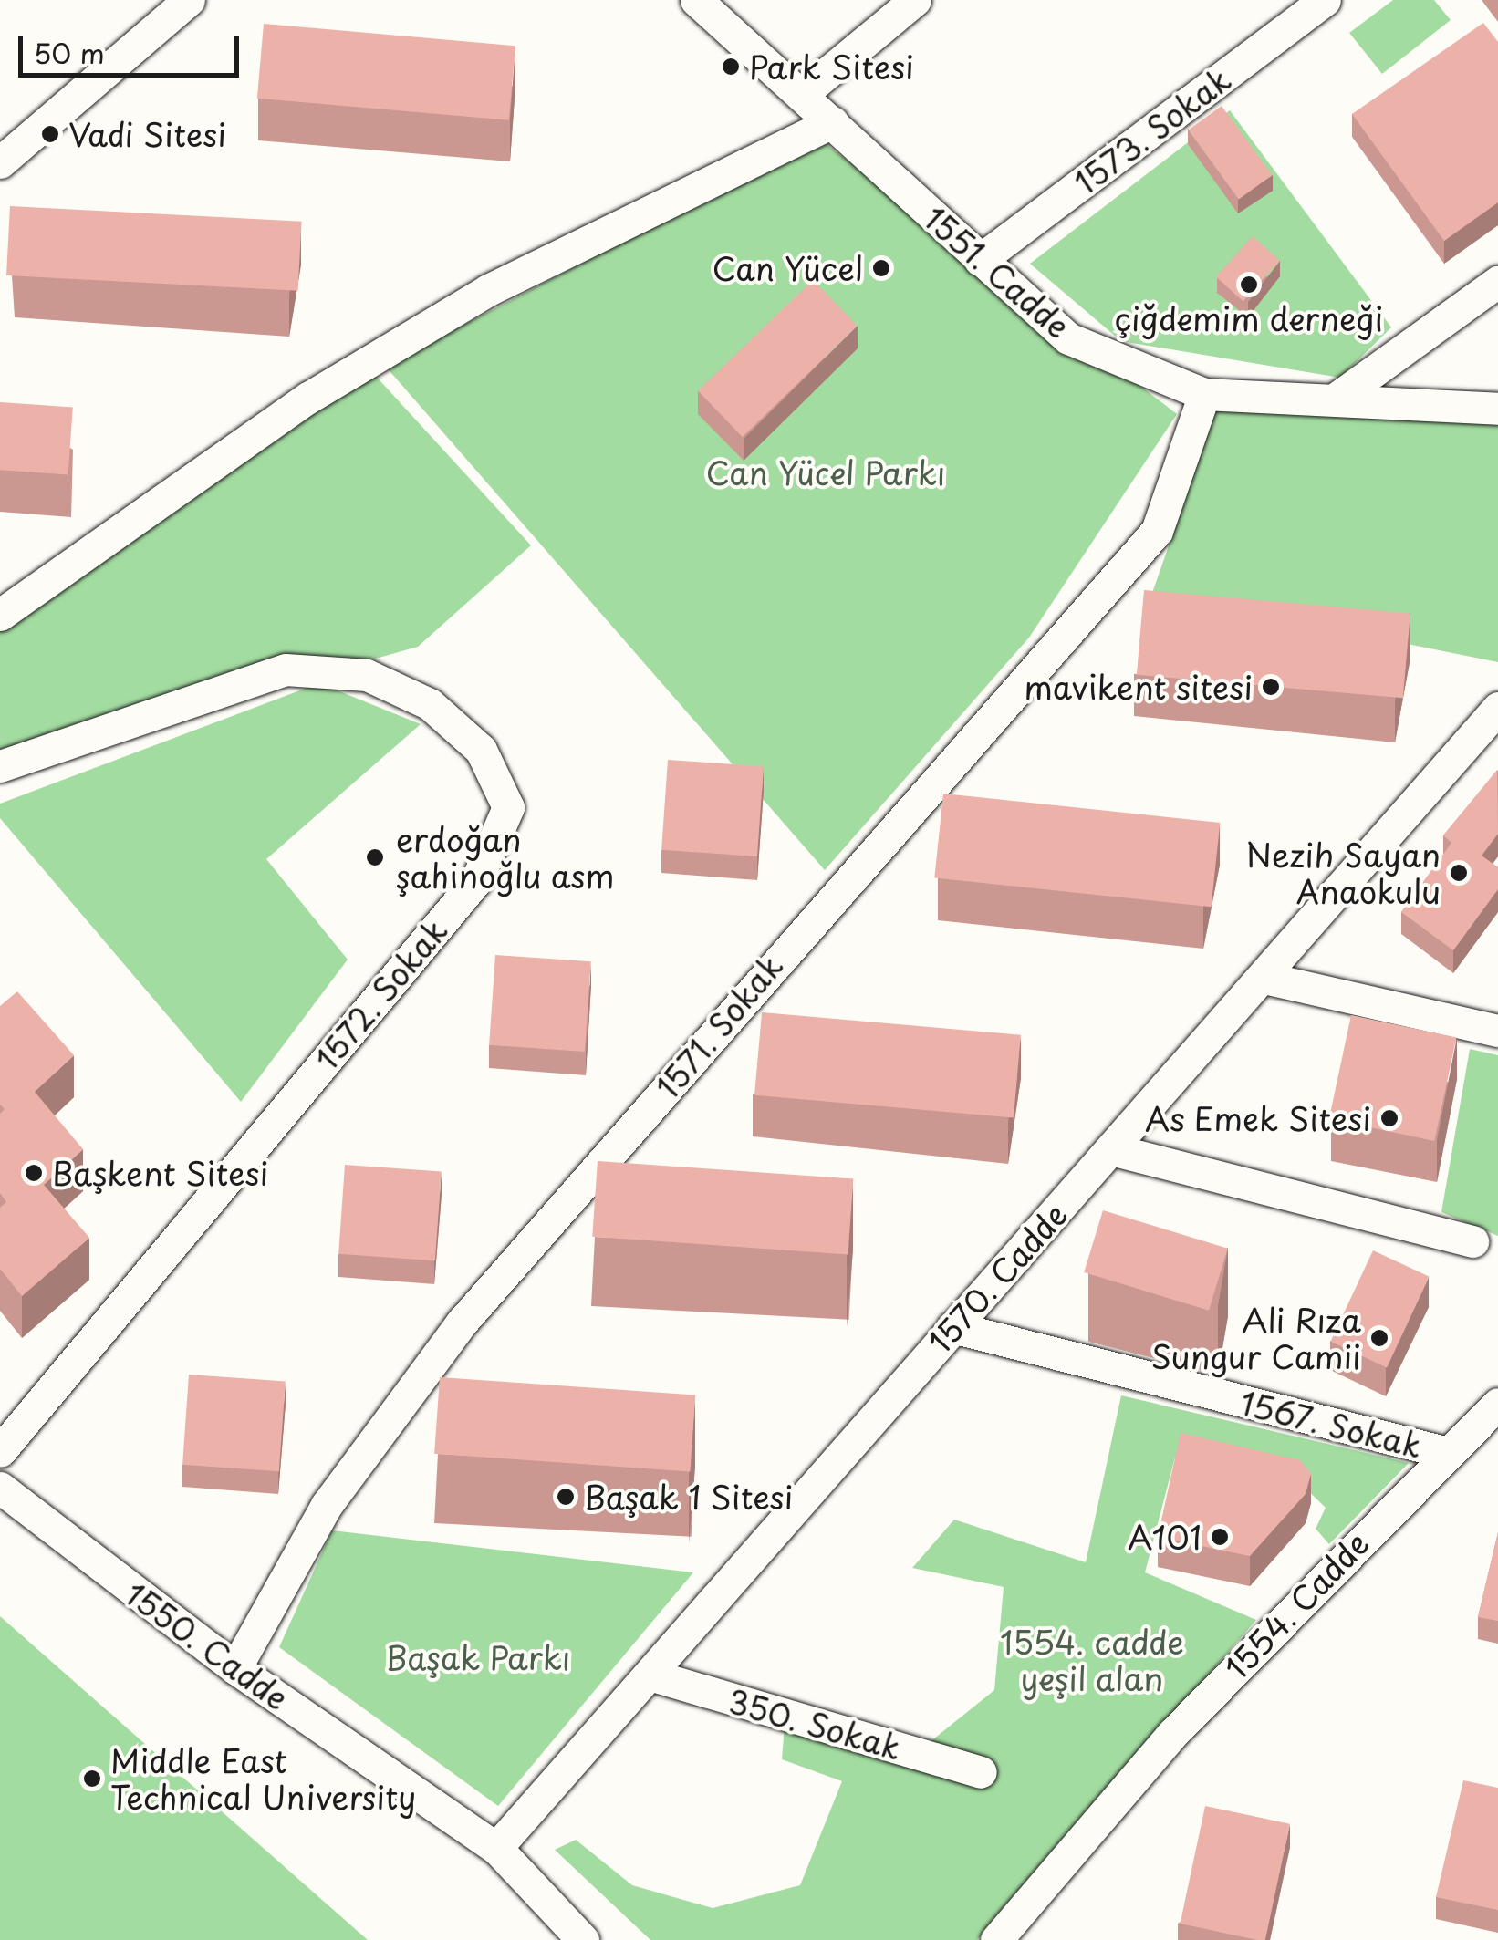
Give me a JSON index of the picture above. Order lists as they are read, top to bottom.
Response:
{
  "streets": {
    "street": [
      "1573. Sokak",
      "1551. Cadde",
      "1572. Sokak",
      "1571. Sokak",
      "1570. Cadde",
      "1567. Sokak",
      "1554. Cadde",
      "1550. Cadde",
      "350. Sokak"
    ]
  },
  "crossings": [
    ["1573. Sokak", "1551. Cadde"],
    ["1551. Cadde", "1571. Sokak"],
    ["1571. Sokak", "1550. Cadde"],
    ["1570. Cadde", "1567. Sokak"],
    ["1570. Cadde", "1550. Cadde"],
    ["1570. Cadde", "350. Sokak"],
    ["1567. Sokak", "1554. Cadde"]
  ],
  "parks": ["Can Yücel Parkı", "1554. cadde yeşil alan", "Başak Parkı"],
  "places": [
    "Park Sitesi",
    "Vadi Sitesi",
    "Can Yücel",
    "çiğdemim derneği",
    "mavikent sitesi",
    "erdoğan şahinoğlu asm",
    "Nezih Sayan Anaokulu",
    "As Emek Sitesi",
    "Başkent Sitesi",
    "Ali Rıza Sungur Camii",
    "Başak 1 Sitesi",
    "A101",
    "Middle East Technical University"
  ],
  "scale_bar": "50 m"
}
